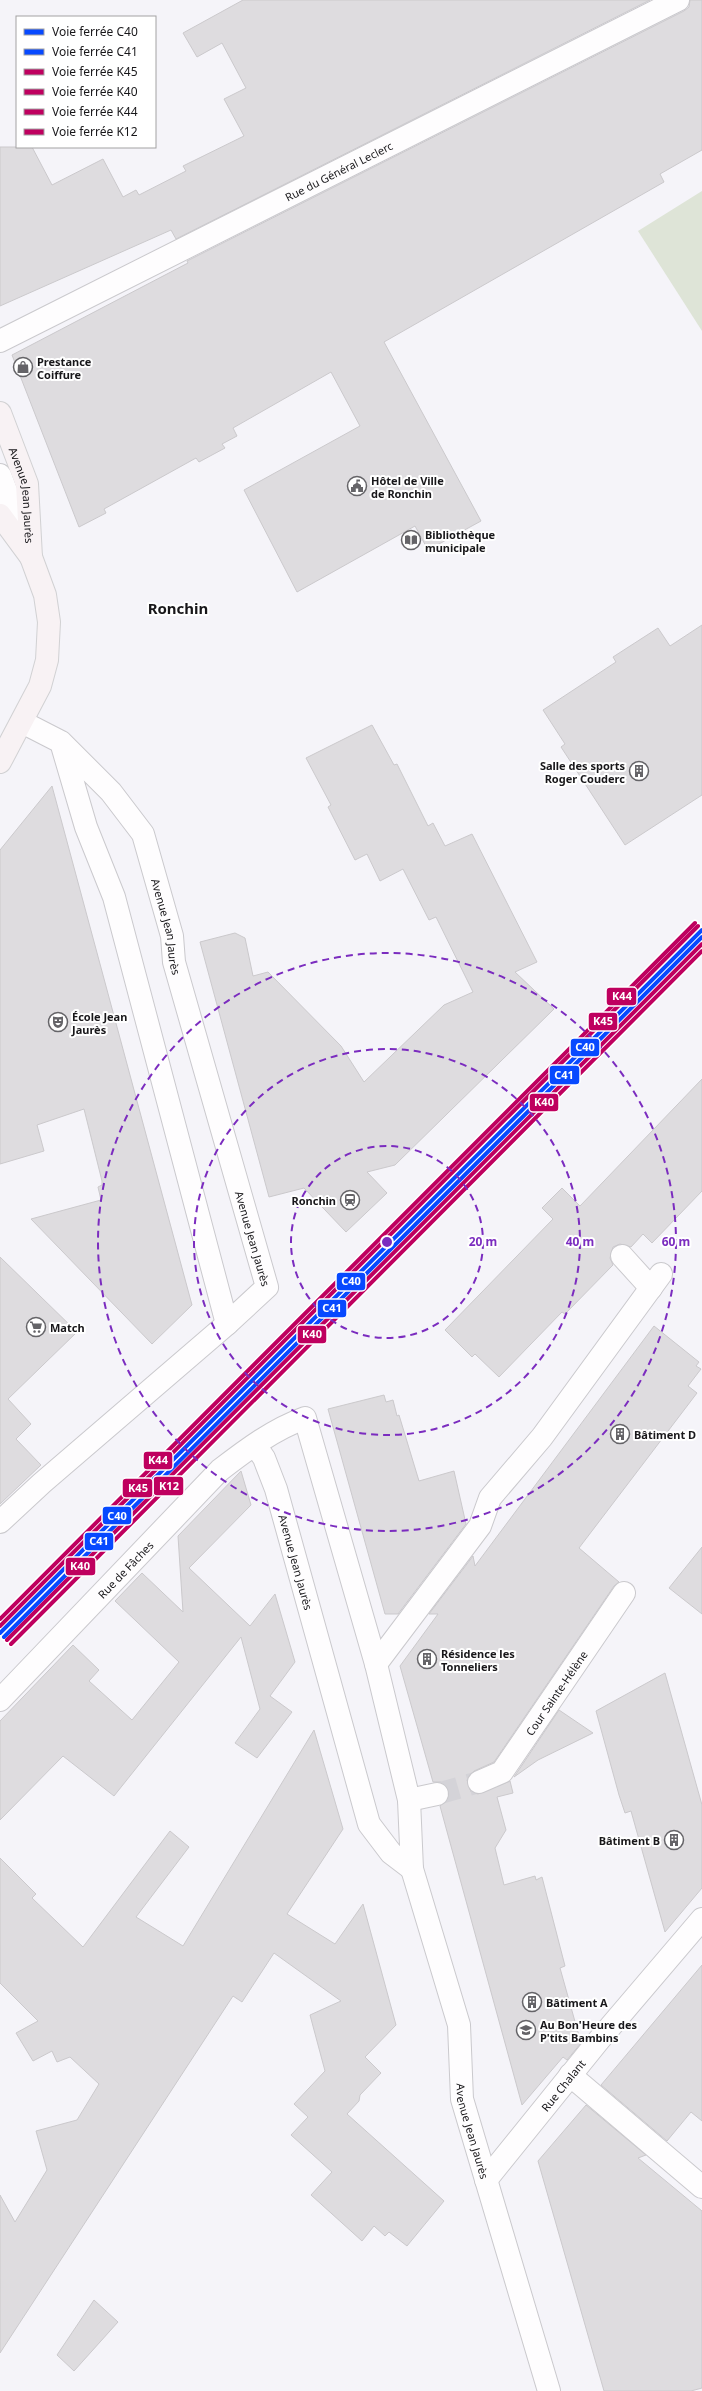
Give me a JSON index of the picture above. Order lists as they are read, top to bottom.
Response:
{
  "streets": {
    "main road": ["Avenue Jean Jaurès"],
    "street": [
      "Rue du Général Leclerc",
      "Rue de Fâches",
      "Cour Sainte-Hélène",
      "Rue Chalant"
    ]
  },
  "crossings": [
    ["Avenue Jean Jaurès", "Rue de Fâches"],
    ["Avenue Jean Jaurès", "Rue Chalant"]
  ],
  "districts": ["Ronchin"],
  "places": {
    "shop": ["Prestance Coiffure"],
    "public building": ["Hôtel de Ville de Ronchin"],
    "library": ["Bibliothèque municipale"],
    "building": [
      "Salle des sports Roger Couderc",
      "Bâtiment D",
      "Résidence les Tonneliers",
      "Bâtiment B",
      "Bâtiment A"
    ],
    "theatre": ["École Jean Jaurès"],
    "station": ["Ronchin"],
    "supermarket": ["Match"],
    "school or university": ["Au Bon'Heure des P'tits Bambins"]
  },
  "lines": [
    "rail line K44",
    "rail line K45",
    "rail line C40",
    "rail line C41",
    "rail line K40",
    "rail line K12"
  ],
  "legend": [
    "Voie ferrée C40",
    "Voie ferrée C41",
    "Voie ferrée K45",
    "Voie ferrée K40",
    "Voie ferrée K44",
    "Voie ferrée K12"
  ],
  "rings": ["20 m", "40 m", "60 m"]
}
